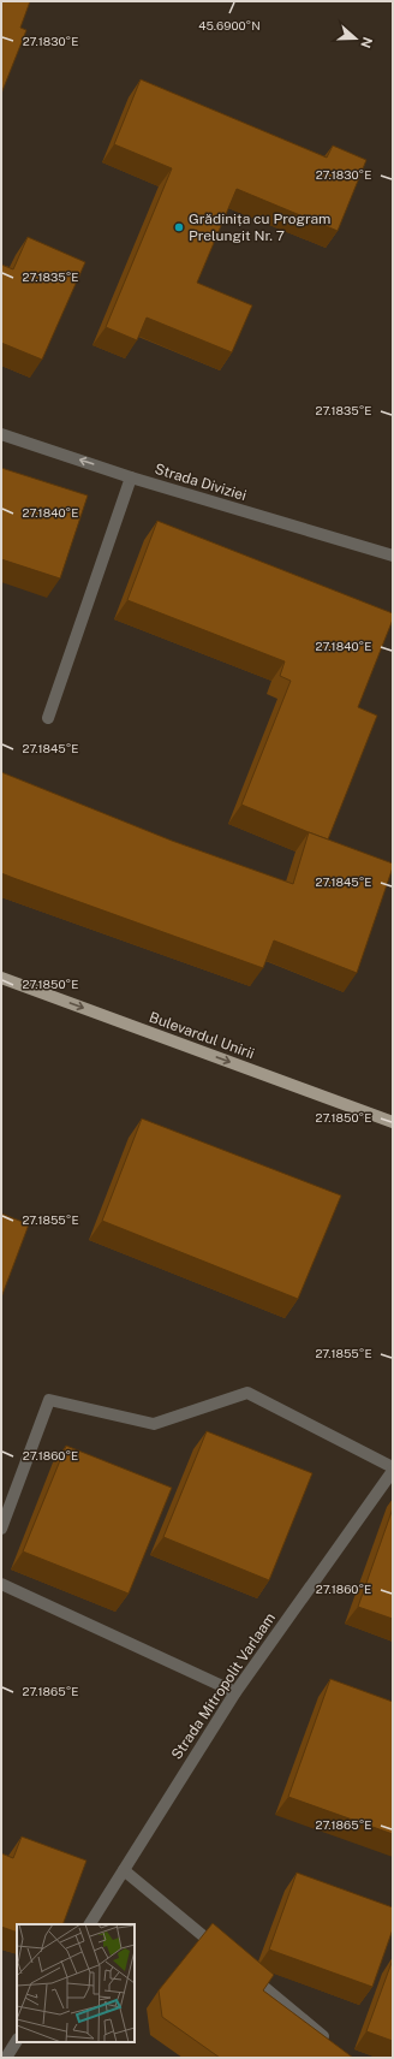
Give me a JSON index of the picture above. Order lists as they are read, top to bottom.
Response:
{
  "streets": {
    "main road": ["Bulevardul Unirii"],
    "street": ["Strada Diviziei", "Strada Mitropolit Varlaam"]
  },
  "one_way": ["Bulevardul Unirii"],
  "places": ["Grădinița cu Program Prelungit Nr. 7"],
  "north": "right",
  "coordinates": [
    "45.6900°N",
    "27.1830°E",
    "27.1835°E",
    "27.1840°E",
    "27.1845°E",
    "27.1850°E",
    "27.1855°E",
    "27.1860°E",
    "27.1865°E"
  ]
}
